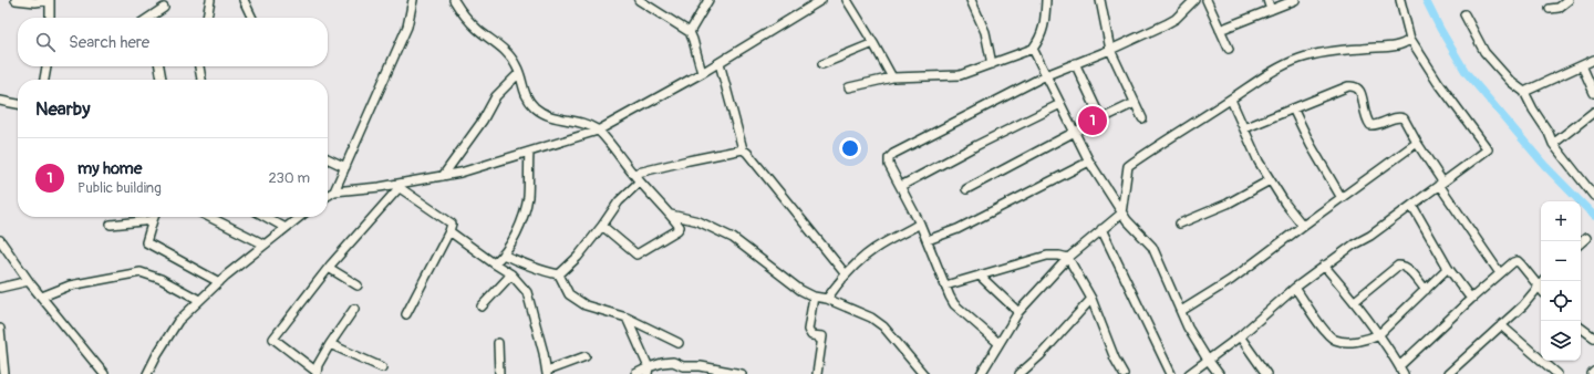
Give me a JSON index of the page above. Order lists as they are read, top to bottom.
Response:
{
  "page": {
    "search": "Search here",
    "heading": "Nearby",
    "pins": "1",
    "list": [
      {
        "mark": "1",
        "name": "my home",
        "note": "Public building",
        "value": "230 m"
      }
    ],
    "map_buttons": ["+", "−"]
  }
}
